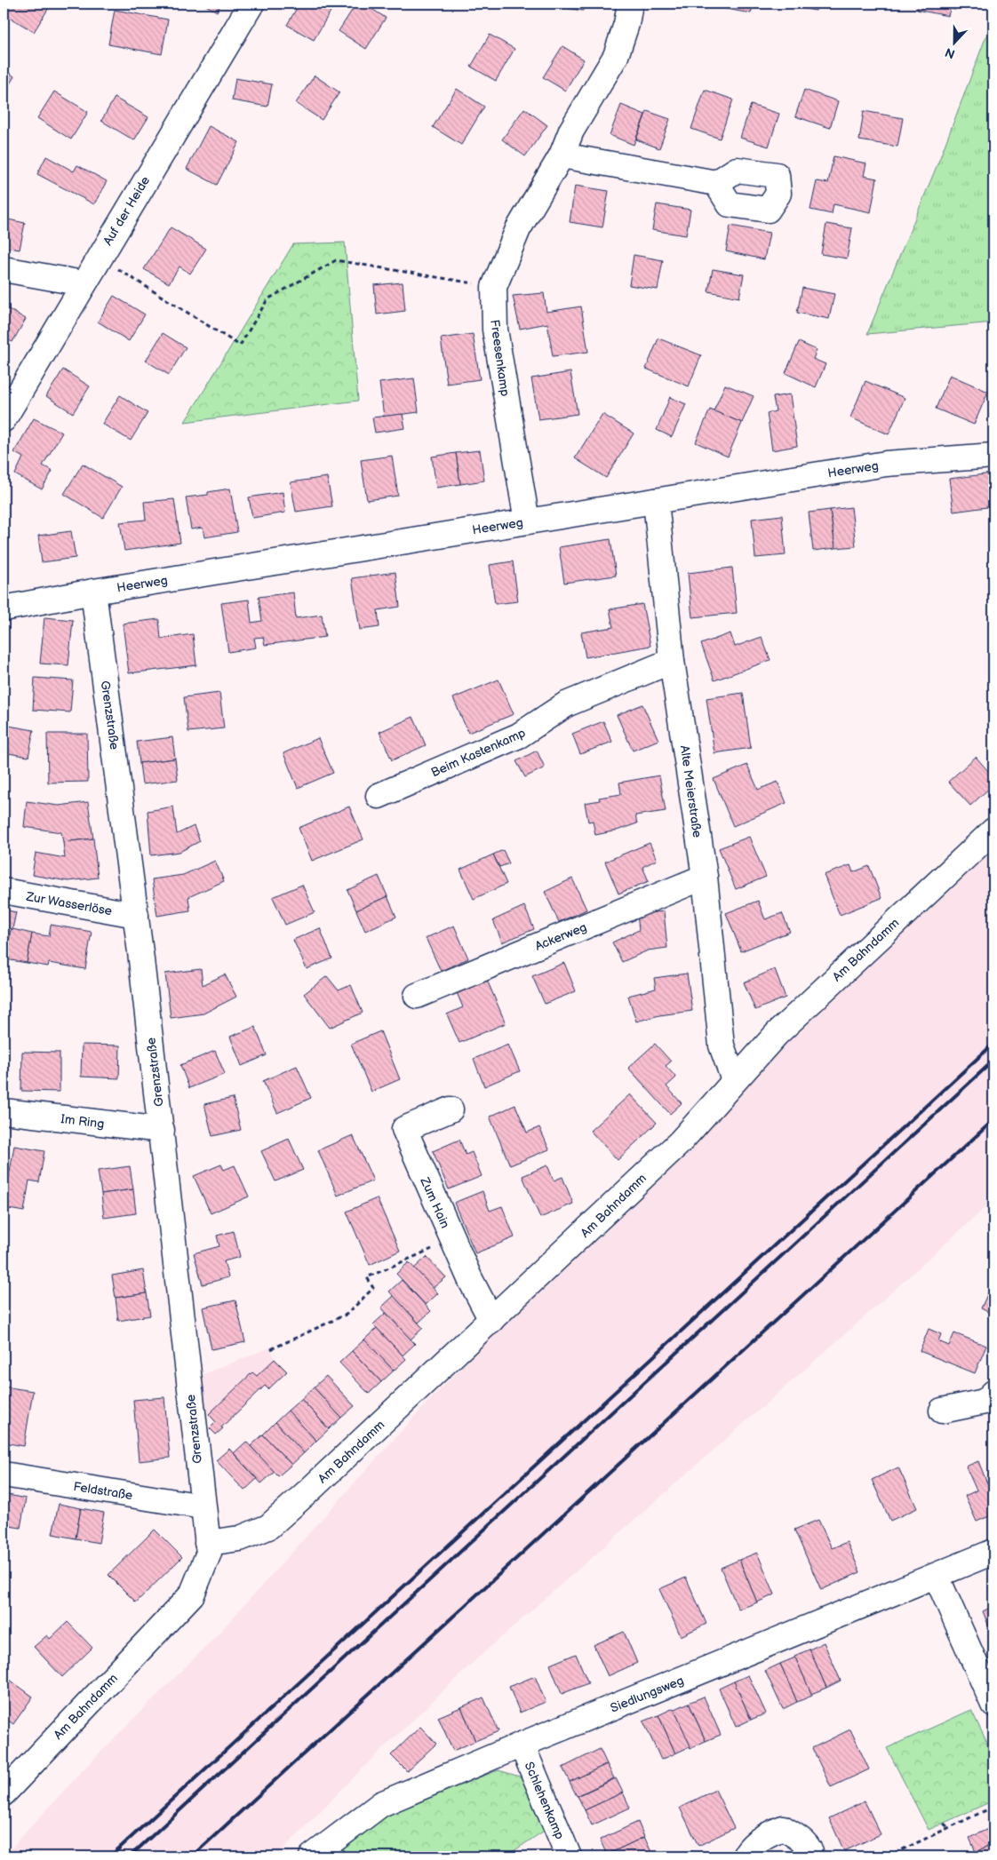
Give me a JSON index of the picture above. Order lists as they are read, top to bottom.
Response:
{
  "streets": {
    "street": [
      "Auf der Heide",
      "Freesenkamp",
      "Heerweg",
      "Grenzstraße",
      "Beim Kastenkamp",
      "Alte Meierstraße",
      "Zur Wasserlöse",
      "Ackerweg",
      "Am Bahndamm",
      "Im Ring",
      "Zum Hain",
      "Feldstraße",
      "Siedlungsweg",
      "Schlehenkamp"
    ]
  },
  "crossings": [
    ["Freesenkamp", "Heerweg"],
    ["Heerweg", "Grenzstraße"],
    ["Heerweg", "Alte Meierstraße"],
    ["Grenzstraße", "Zur Wasserlöse"],
    ["Grenzstraße", "Am Bahndamm"],
    ["Grenzstraße", "Im Ring"],
    ["Grenzstraße", "Feldstraße"],
    ["Beim Kastenkamp", "Alte Meierstraße"],
    ["Alte Meierstraße", "Ackerweg"],
    ["Alte Meierstraße", "Am Bahndamm"],
    ["Am Bahndamm", "Zum Hain"],
    ["Siedlungsweg", "Schlehenkamp"]
  ],
  "north": "bottom"
}
